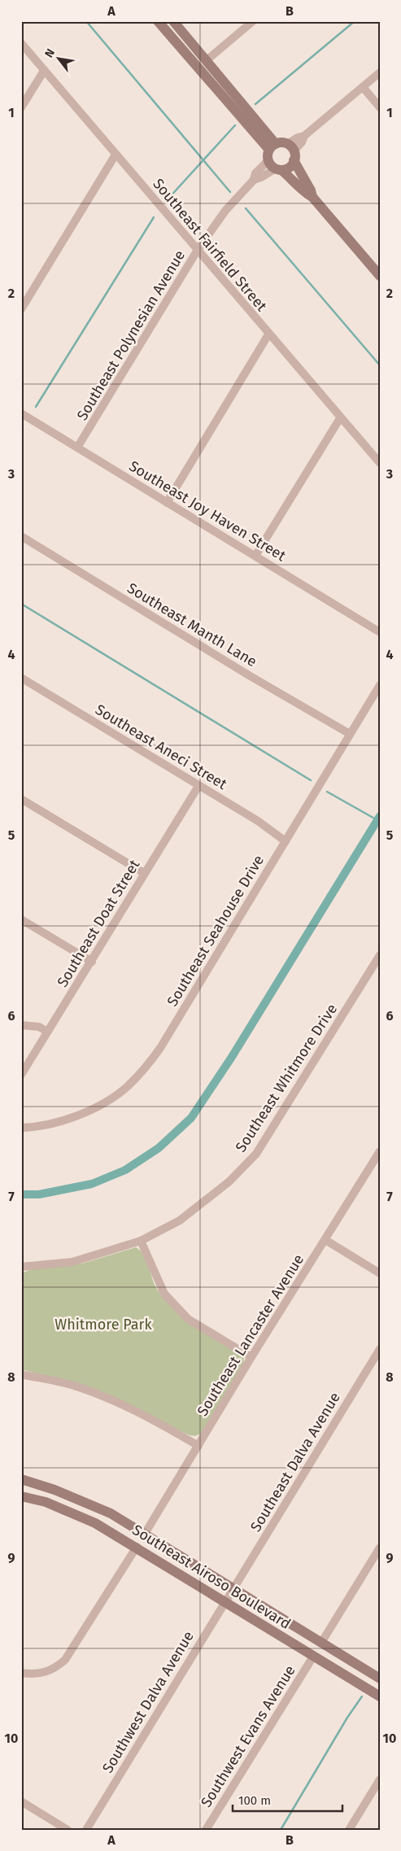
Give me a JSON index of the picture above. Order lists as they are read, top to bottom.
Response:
{
  "streets": {
    "main road": ["Southeast Airoso Boulevard"],
    "street": [
      "Southeast Fairfield Street",
      "Southeast Polynesian Avenue",
      "Southeast Joy Haven Street",
      "Southeast Manth Lane",
      "Southeast Aneci Street",
      "Southeast Doat Street",
      "Southeast Seahouse Drive",
      "Southeast Whitmore Drive",
      "Southeast Lancaster Avenue",
      "Southeast Dalva Avenue",
      "Southwest Dalva Avenue",
      "Southwest Evans Avenue"
    ]
  },
  "crossings": [
    ["Southeast Fairfield Street", "Southeast Polynesian Avenue"],
    ["Southeast Polynesian Avenue", "Southeast Joy Haven Street"],
    ["Southeast Manth Lane", "Southeast Seahouse Drive"],
    ["Southeast Aneci Street", "Southeast Doat Street"],
    ["Southeast Aneci Street", "Southeast Seahouse Drive"],
    ["Southeast Lancaster Avenue", "Southeast Airoso Boulevard"],
    ["Southeast Dalva Avenue", "Southeast Airoso Boulevard"],
    ["Southeast Dalva Avenue", "Southwest Dalva Avenue"],
    ["Southeast Airoso Boulevard", "Southwest Dalva Avenue"],
    ["Southeast Airoso Boulevard", "Southwest Evans Avenue"]
  ],
  "parks": ["Whitmore Park"],
  "scale_bar": "100 m",
  "north": "top left",
  "grid": {
    "columns": ["A", "B"],
    "rows": [
      "1",
      "2",
      "3",
      "4",
      "5",
      "6",
      "7",
      "8",
      "9",
      "10"
    ]
  }
}
